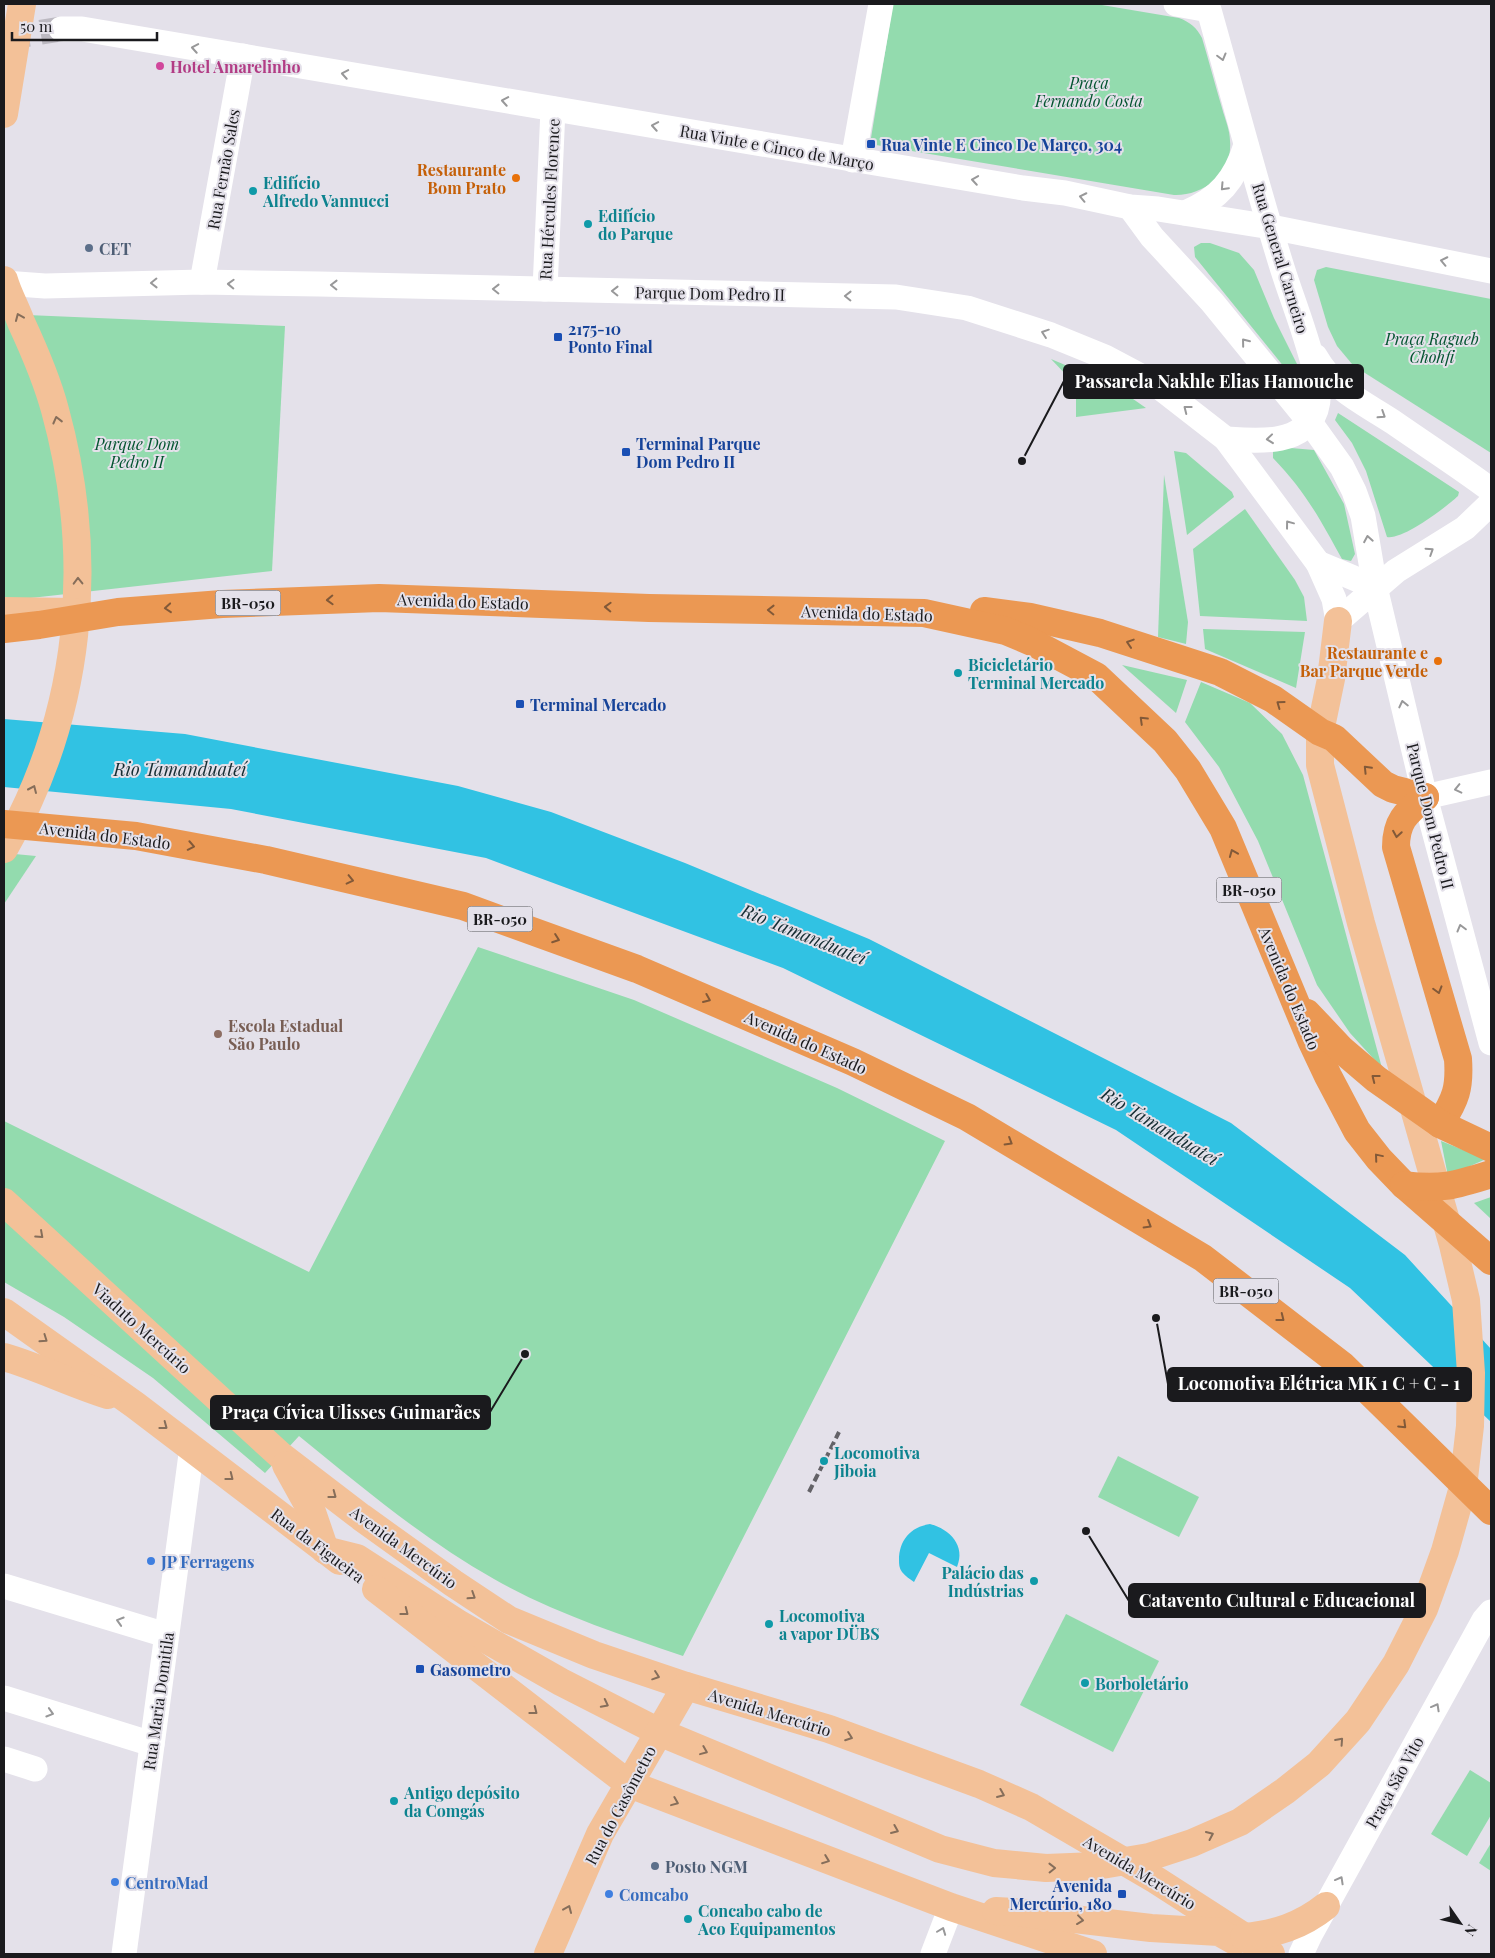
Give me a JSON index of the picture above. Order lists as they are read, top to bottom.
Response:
{
  "streets": {
    "highway": ["Avenida do Estado", "BR-050"],
    "main road": [
      "Viaduto Mercúrio",
      "Rua da Figueira",
      "Avenida Mercúrio",
      "Rua do Gasômetro"
    ],
    "street": [
      "Rua Vinte e Cinco de Março",
      "Rua Fernão Sales",
      "Rua Hércules Florence",
      "Rua General Carneiro",
      "Parque Dom Pedro II",
      "Rua Maria Domitila",
      "Praça São Vito"
    ]
  },
  "crossings": [
    ["Rua Vinte e Cinco de Março", "Rua Fernão Sales"],
    ["Rua Vinte e Cinco de Março", "Rua Hércules Florence"],
    ["Rua Vinte e Cinco de Março", "Rua General Carneiro"],
    ["Rua Fernão Sales", "Parque Dom Pedro II"],
    ["Rua Hércules Florence", "Parque Dom Pedro II"],
    ["Rua General Carneiro", "Parque Dom Pedro II"],
    ["Viaduto Mercúrio", "Avenida Mercúrio"],
    ["Rua da Figueira", "Rua Maria Domitila"],
    ["Rua da Figueira", "Rua do Gasômetro"],
    ["Avenida Mercúrio", "Rua do Gasômetro"]
  ],
  "one_way": [
    "Rua Vinte e Cinco de Março",
    "Parque Dom Pedro II",
    "Praça São Vito",
    "Rua do Gasômetro"
  ],
  "water": ["Rio Tamanduateí"],
  "parks": ["Praça Fernando Costa", "Praça Ragueb Chohfi", "Parque Dom Pedro II"],
  "places": {
    "other": [
      "Hotel Amarelinho",
      "Restaurante Bom Prato",
      "Edifício Alfredo Vannucci",
      "Edifício do Parque",
      "CET",
      "Passarela Nakhle Elias Hamouche",
      "Restaurante e Bar Parque Verde",
      "Bicicletário Terminal Mercado",
      "Escola Estadual São Paulo",
      "Locomotiva Elétrica MK 1 C + C - 1",
      "Praça Cívica Ulisses Guimarães",
      "Locomotiva Jiboia",
      "Catavento Cultural e Educacional",
      "JP Ferragens",
      "Palácio das Indústrias",
      "Locomotiva a vapor DÜBS",
      "Borboletário",
      "Antigo depósito da Comgás",
      "Posto NGM",
      "CentroMad",
      "Comcabo",
      "Concabo cabo de Aco Equipamentos"
    ],
    "transit": [
      "Rua Vinte E Cinco De Março, 304",
      "2175-10 Ponto Final",
      "Terminal Parque Dom Pedro II",
      "Terminal Mercado",
      "Gasometro",
      "Avenida Mercúrio, 180"
    ]
  },
  "scale_bar": "50 m",
  "north": "bottom right"
}
